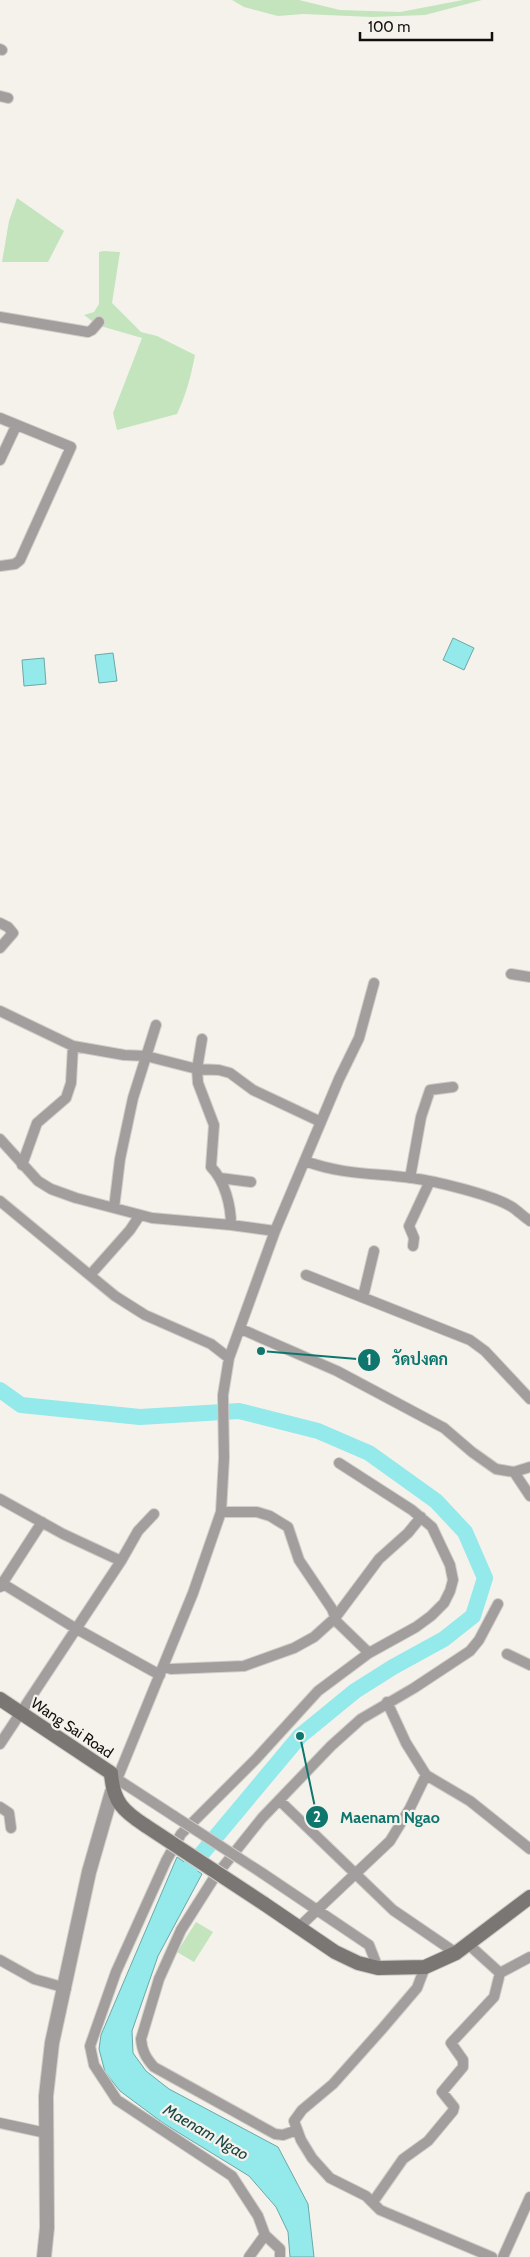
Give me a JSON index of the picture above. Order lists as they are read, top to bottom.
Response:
{
  "streets": {
    "main road": ["Wang Sai Road"]
  },
  "water": ["Maenam Ngao"],
  "places": ["วัดปงคก", "Maenam Ngao"],
  "scale_bar": "100 m"
}
